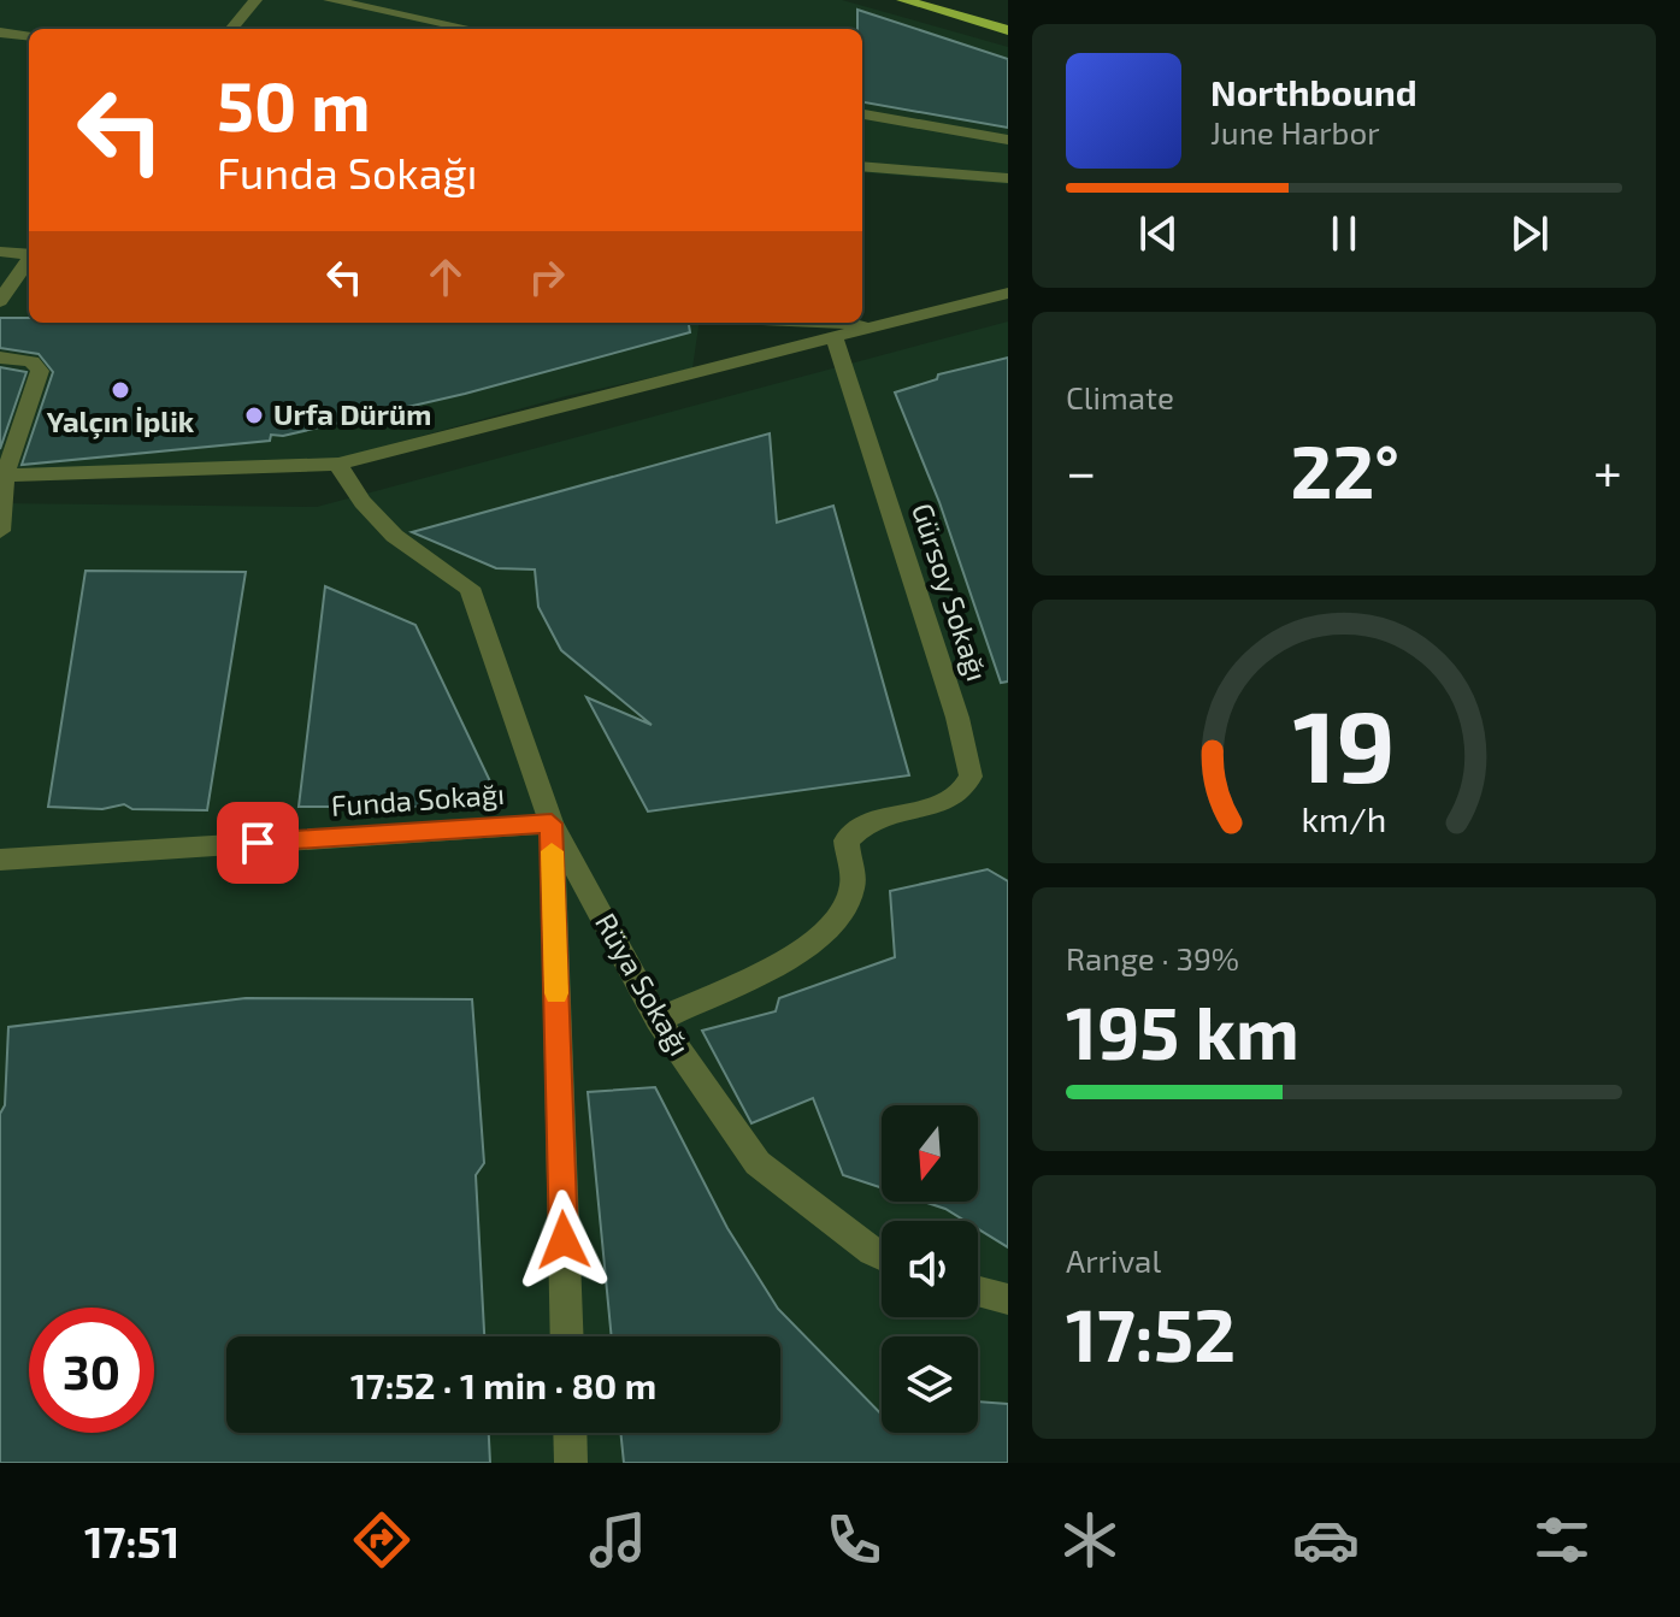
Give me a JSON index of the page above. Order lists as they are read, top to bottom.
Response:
{
  "streets": {
    "street": ["Gürsoy Sokağı", "Funda Sokağı", "Rüya Sokağı"]
  },
  "crossings": [
    ["Gürsoy Sokağı", "Rüya Sokağı"],
    ["Funda Sokağı", "Rüya Sokağı"]
  ],
  "places": ["Yalçın İplik", "Urfa Dürüm"],
  "north": "bottom",
  "page": {
    "turn": ["50 m", "Funda Sokağı"],
    "song": ["Northbound", "June Harbor"],
    "tile": [
      "Climate",
      ["Range · 39%", "195 km"],
      ["Arrival", "17:52"]
    ],
    "heat": ["−", "22°", "+"],
    "limit": "30",
    "trip": "17:52 · 1 min · 80 m",
    "tabs": "17:51",
    "gauge": ["19", "km/h"]
  }
}
